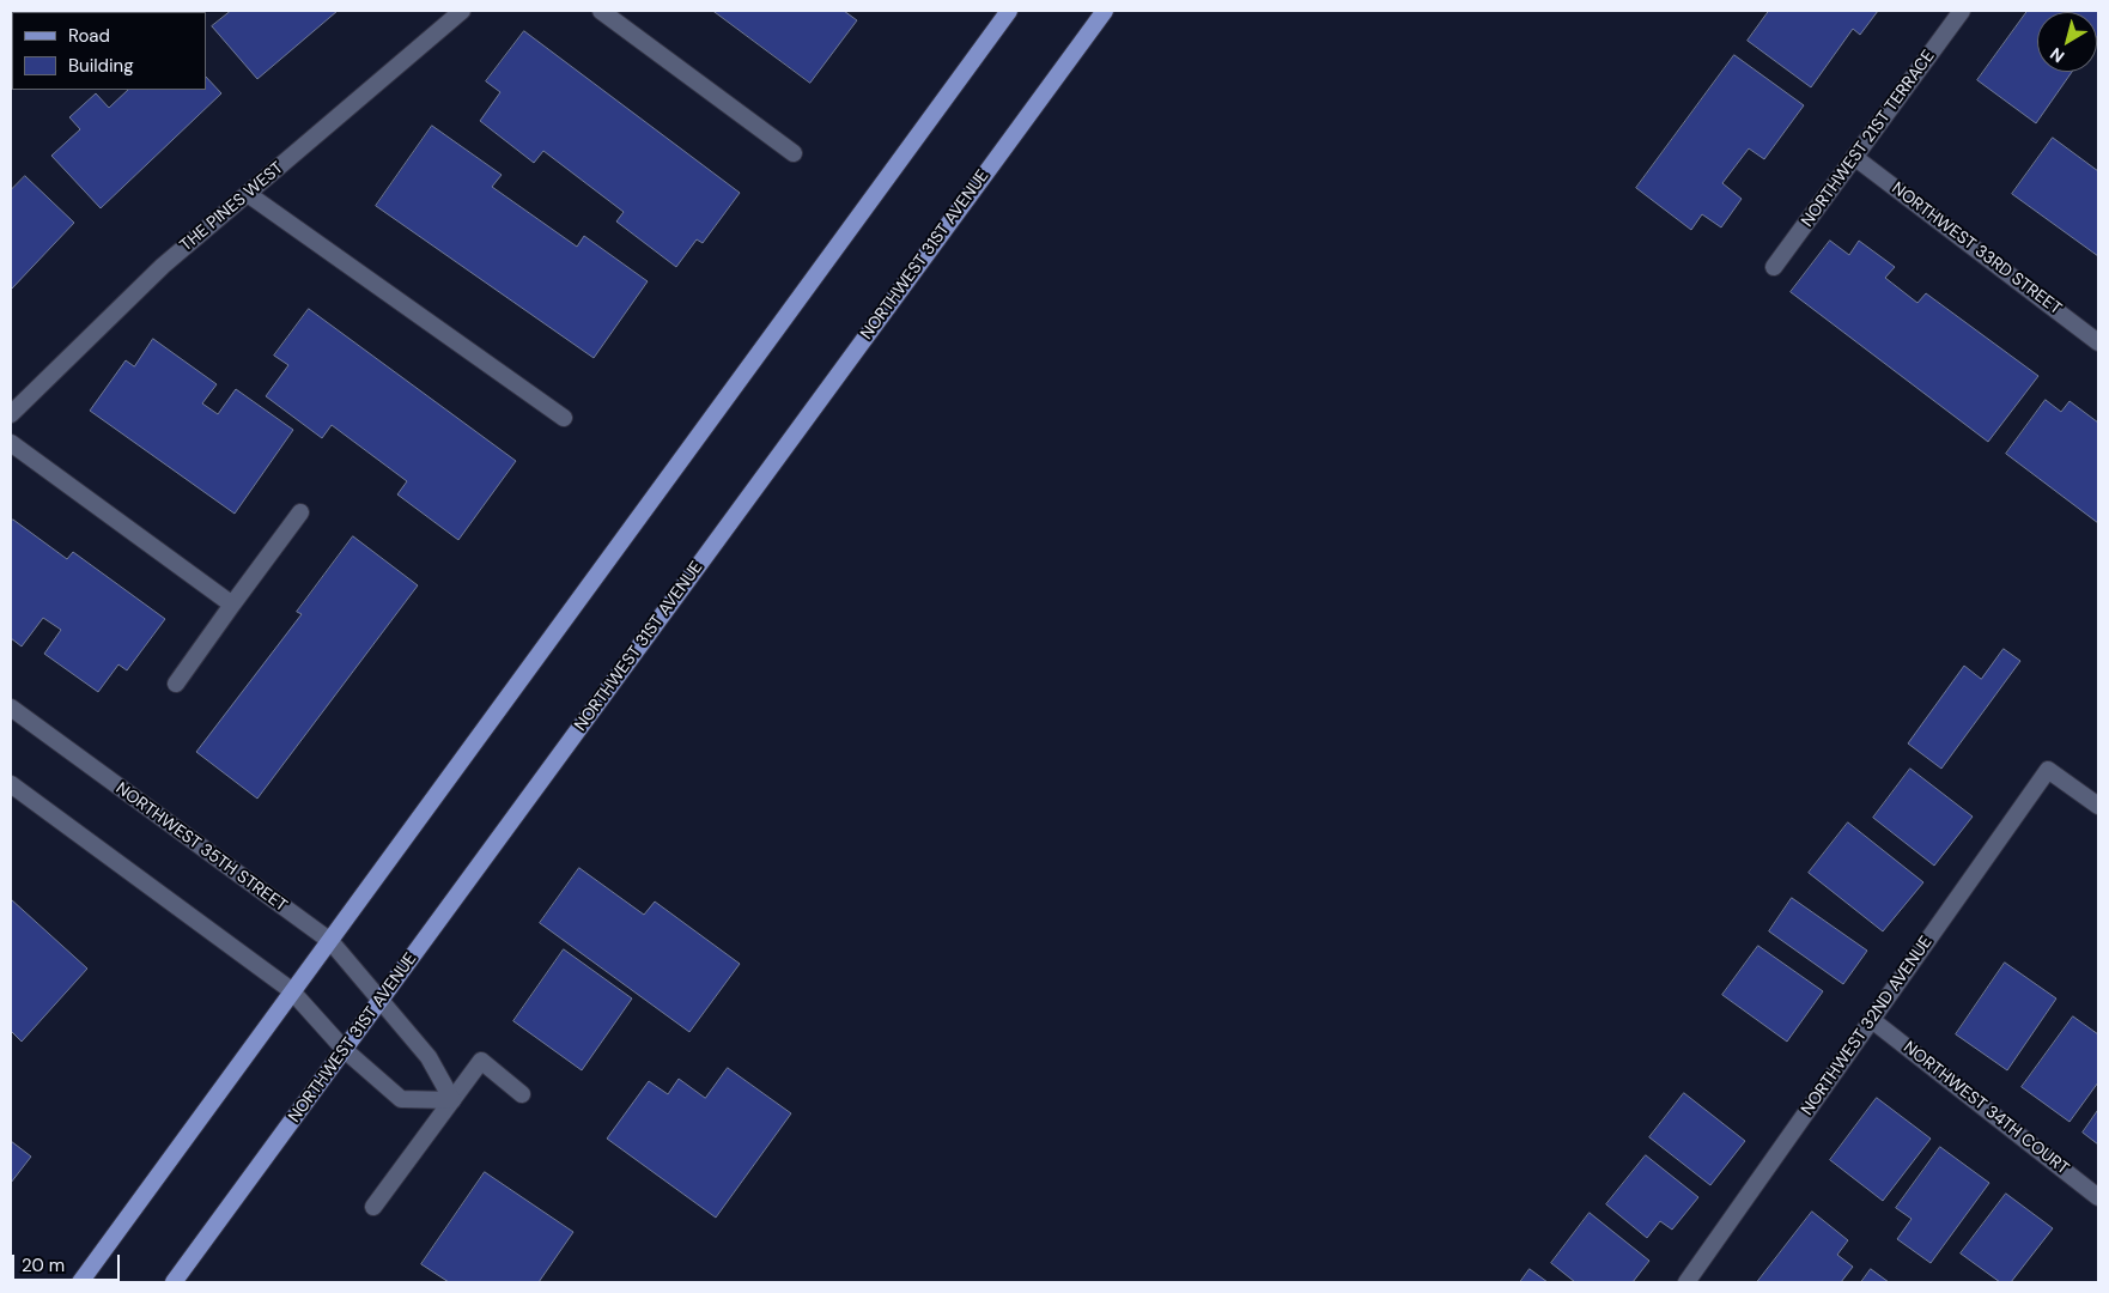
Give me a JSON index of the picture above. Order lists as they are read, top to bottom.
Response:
{
  "streets": {
    "main road": ["NORTHWEST 31ST AVENUE"],
    "street": [
      "NORTHWEST 21ST TERRACE",
      "THE PINES WEST",
      "NORTHWEST 33RD STREET",
      "NORTHWEST 35TH STREET",
      "NORTHWEST 32ND AVENUE",
      "NORTHWEST 34TH COURT"
    ]
  },
  "crossings": [
    ["NORTHWEST 21ST TERRACE", "NORTHWEST 33RD STREET"],
    ["NORTHWEST 31ST AVENUE", "NORTHWEST 35TH STREET"],
    ["NORTHWEST 32ND AVENUE", "NORTHWEST 34TH COURT"]
  ],
  "legend": ["Road", "Building"],
  "scale_bar": "20 m",
  "north": "bottom left"
}
